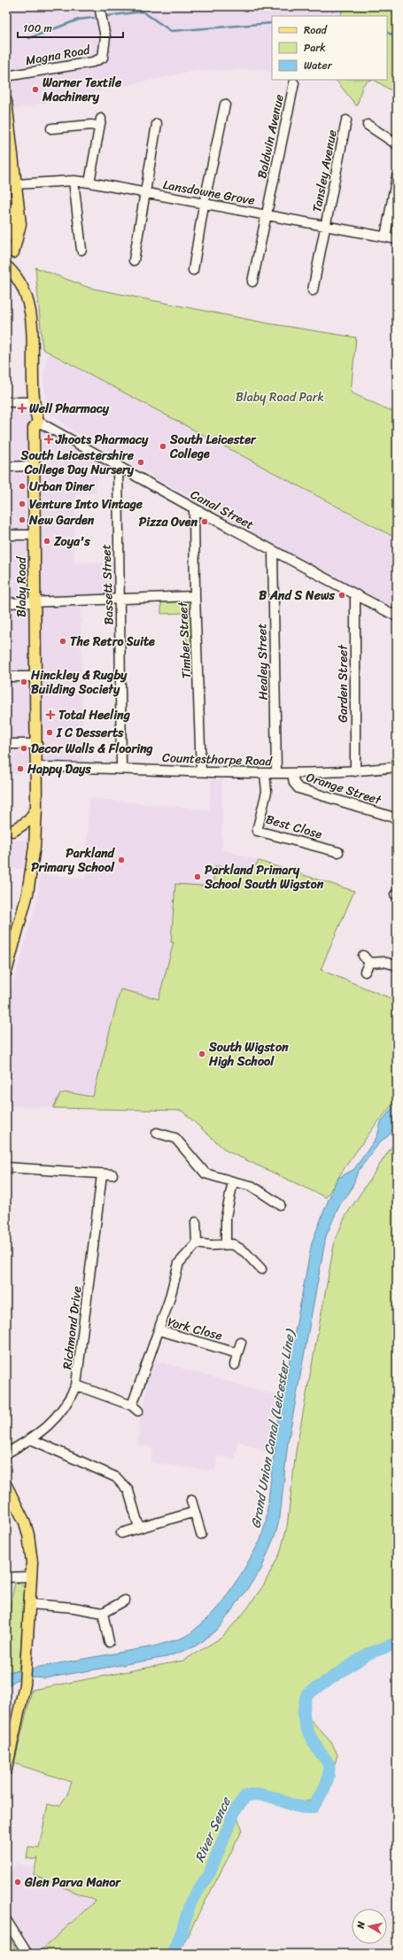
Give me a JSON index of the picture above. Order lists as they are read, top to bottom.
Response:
{
  "streets": {
    "main road": ["Blaby Road"],
    "street": [
      "Magna Road",
      "Baldwin Avenue",
      "Tansley Avenue",
      "Lansdowne Grove",
      "Canal Street",
      "Bassett Street",
      "Timber Street",
      "Healey Street",
      "Garden Street",
      "Countesthorpe Road",
      "Orange Street",
      "Best Close",
      "Richmond Drive",
      "York Close"
    ]
  },
  "crossings": [
    ["Baldwin Avenue", "Lansdowne Grove"],
    ["Tansley Avenue", "Lansdowne Grove"],
    ["Canal Street", "Bassett Street"],
    ["Canal Street", "Blaby Road"],
    ["Canal Street", "Timber Street"],
    ["Canal Street", "Healey Street"],
    ["Canal Street", "Garden Street"],
    ["Bassett Street", "Countesthorpe Road"],
    ["Blaby Road", "Countesthorpe Road"],
    ["Timber Street", "Countesthorpe Road"],
    ["Healey Street", "Countesthorpe Road"],
    ["Garden Street", "Countesthorpe Road"],
    ["Countesthorpe Road", "Orange Street"],
    ["Countesthorpe Road", "Best Close"],
    ["Richmond Drive", "York Close"]
  ],
  "water": ["Grand Union Canal (Leicester Line)", "River Sence"],
  "parks": ["Blaby Road Park"],
  "places": {
    "other": [
      "Warner Textile Machinery",
      "South Leicester College",
      "South Leicestershire College Day Nursery",
      "Urban Diner",
      "Venture Into Vintage",
      "New Garden",
      "Pizza Oven",
      "Zoya's",
      "B And S News",
      "The Retro Suite",
      "Hinckley & Rugby Building Society",
      "I C Desserts",
      "Decor Walls & Flooring",
      "Happy Days",
      "Parkland Primary School",
      "Parkland Primary School South Wigston",
      "South Wigston High School",
      "Glen Parva Manor"
    ],
    "health": ["Well Pharmacy", "Jhoots Pharmacy", "Total Heeling"]
  },
  "legend": ["Road", "Park", "Water"],
  "scale_bar": "100 m",
  "north": "left"
}
